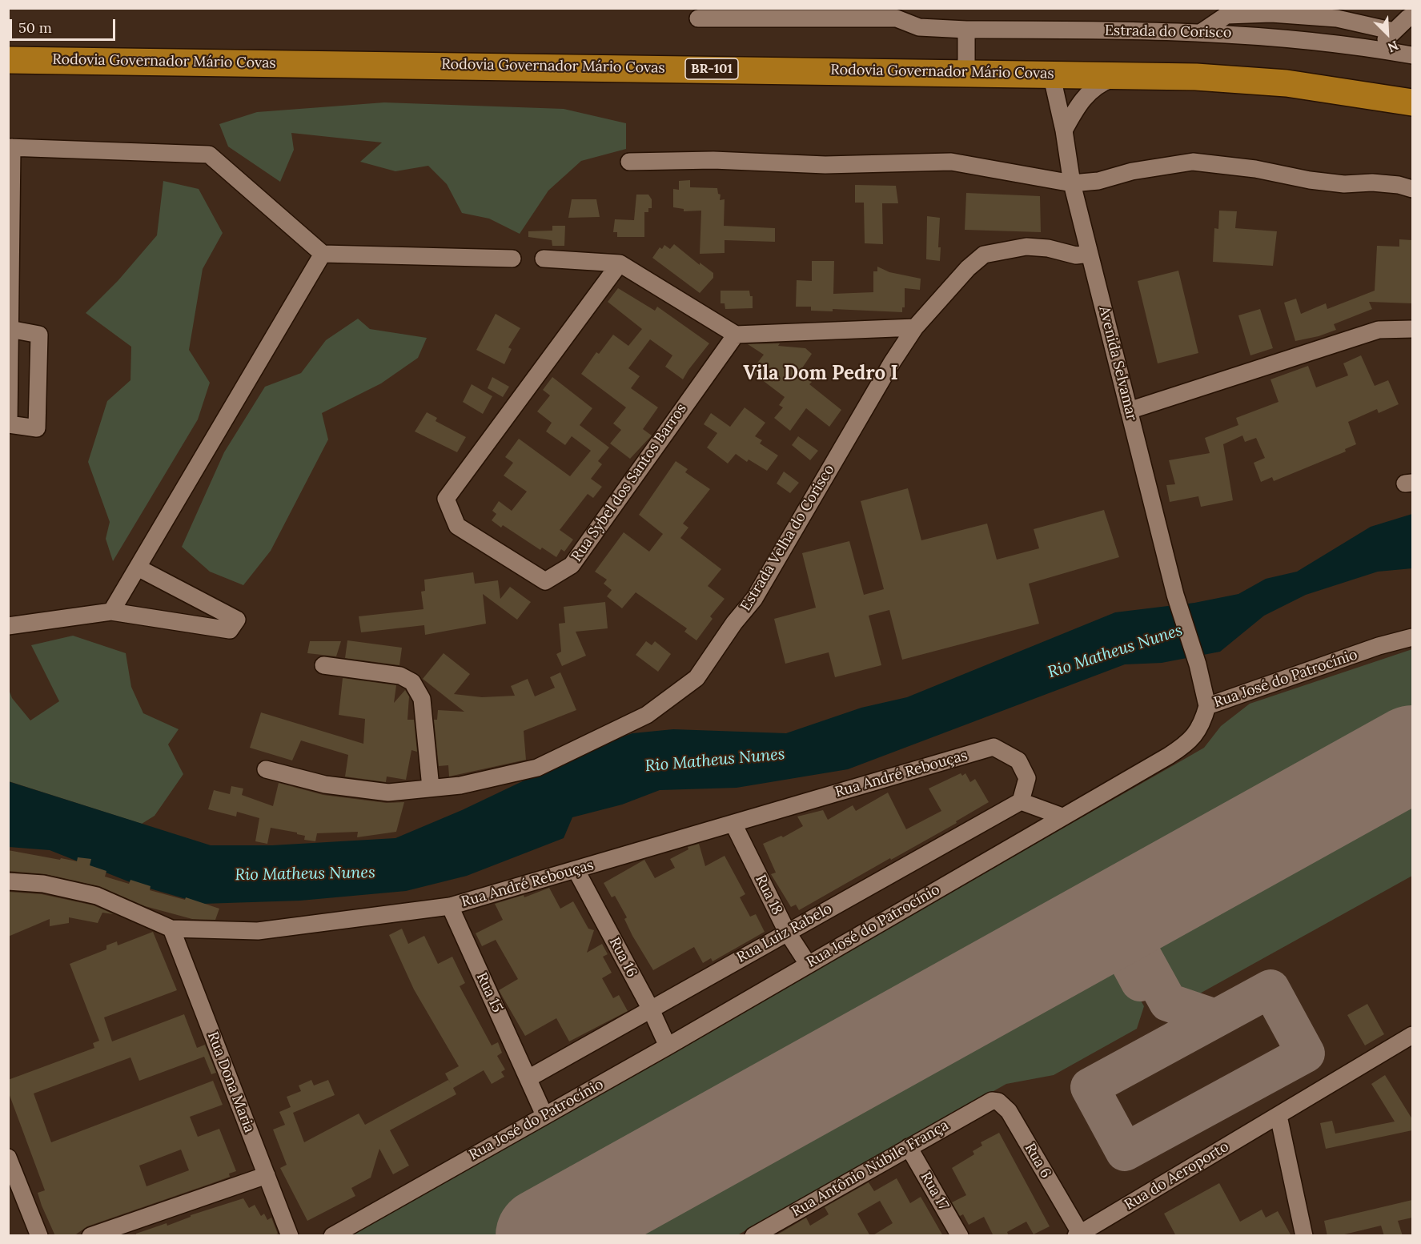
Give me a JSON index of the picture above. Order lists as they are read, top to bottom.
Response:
{
  "streets": {
    "highway": ["Rodovia Governador Mário Covas", "BR-101"],
    "street": [
      "Estrada do Corisco",
      "Avenida Selvamar",
      "Rua Sybel dos Santos Barros",
      "Estrada Velha do Corisco",
      "Rua José do Patrocínio",
      "Rua André Rebouças",
      "Rua 18",
      "Rua Luiz Rabelo",
      "Rua 16",
      "Rua 15",
      "Rua Dona Maria",
      "Rua 6",
      "Rua Antônio Núbile França",
      "Rua do Aeroporto",
      "Rua 17"
    ]
  },
  "crossings": [
    ["Rodovia Governador Mário Covas", "Avenida Selvamar"],
    ["Avenida Selvamar", "Estrada Velha do Corisco"],
    ["Avenida Selvamar", "Rua José do Patrocínio"],
    ["Rua José do Patrocínio", "Rua 18"],
    ["Rua José do Patrocínio", "Rua 16"],
    ["Rua José do Patrocínio", "Rua 15"],
    ["Rua André Rebouças", "Rua 18"],
    ["Rua André Rebouças", "Rua Luiz Rabelo"],
    ["Rua André Rebouças", "Rua 16"],
    ["Rua André Rebouças", "Rua 15"],
    ["Rua André Rebouças", "Rua Dona Maria"],
    ["Rua 18", "Rua Luiz Rabelo"],
    ["Rua Luiz Rabelo", "Rua 16"],
    ["Rua Luiz Rabelo", "Rua 15"],
    ["Rua 6", "Rua Antônio Núbile França"],
    ["Rua 6", "Rua do Aeroporto"],
    ["Rua Antônio Núbile França", "Rua 17"]
  ],
  "districts": ["Vila Dom Pedro I"],
  "water": ["Rio Matheus Nunes"],
  "scale_bar": "50 m",
  "north": "bottom right"
}
